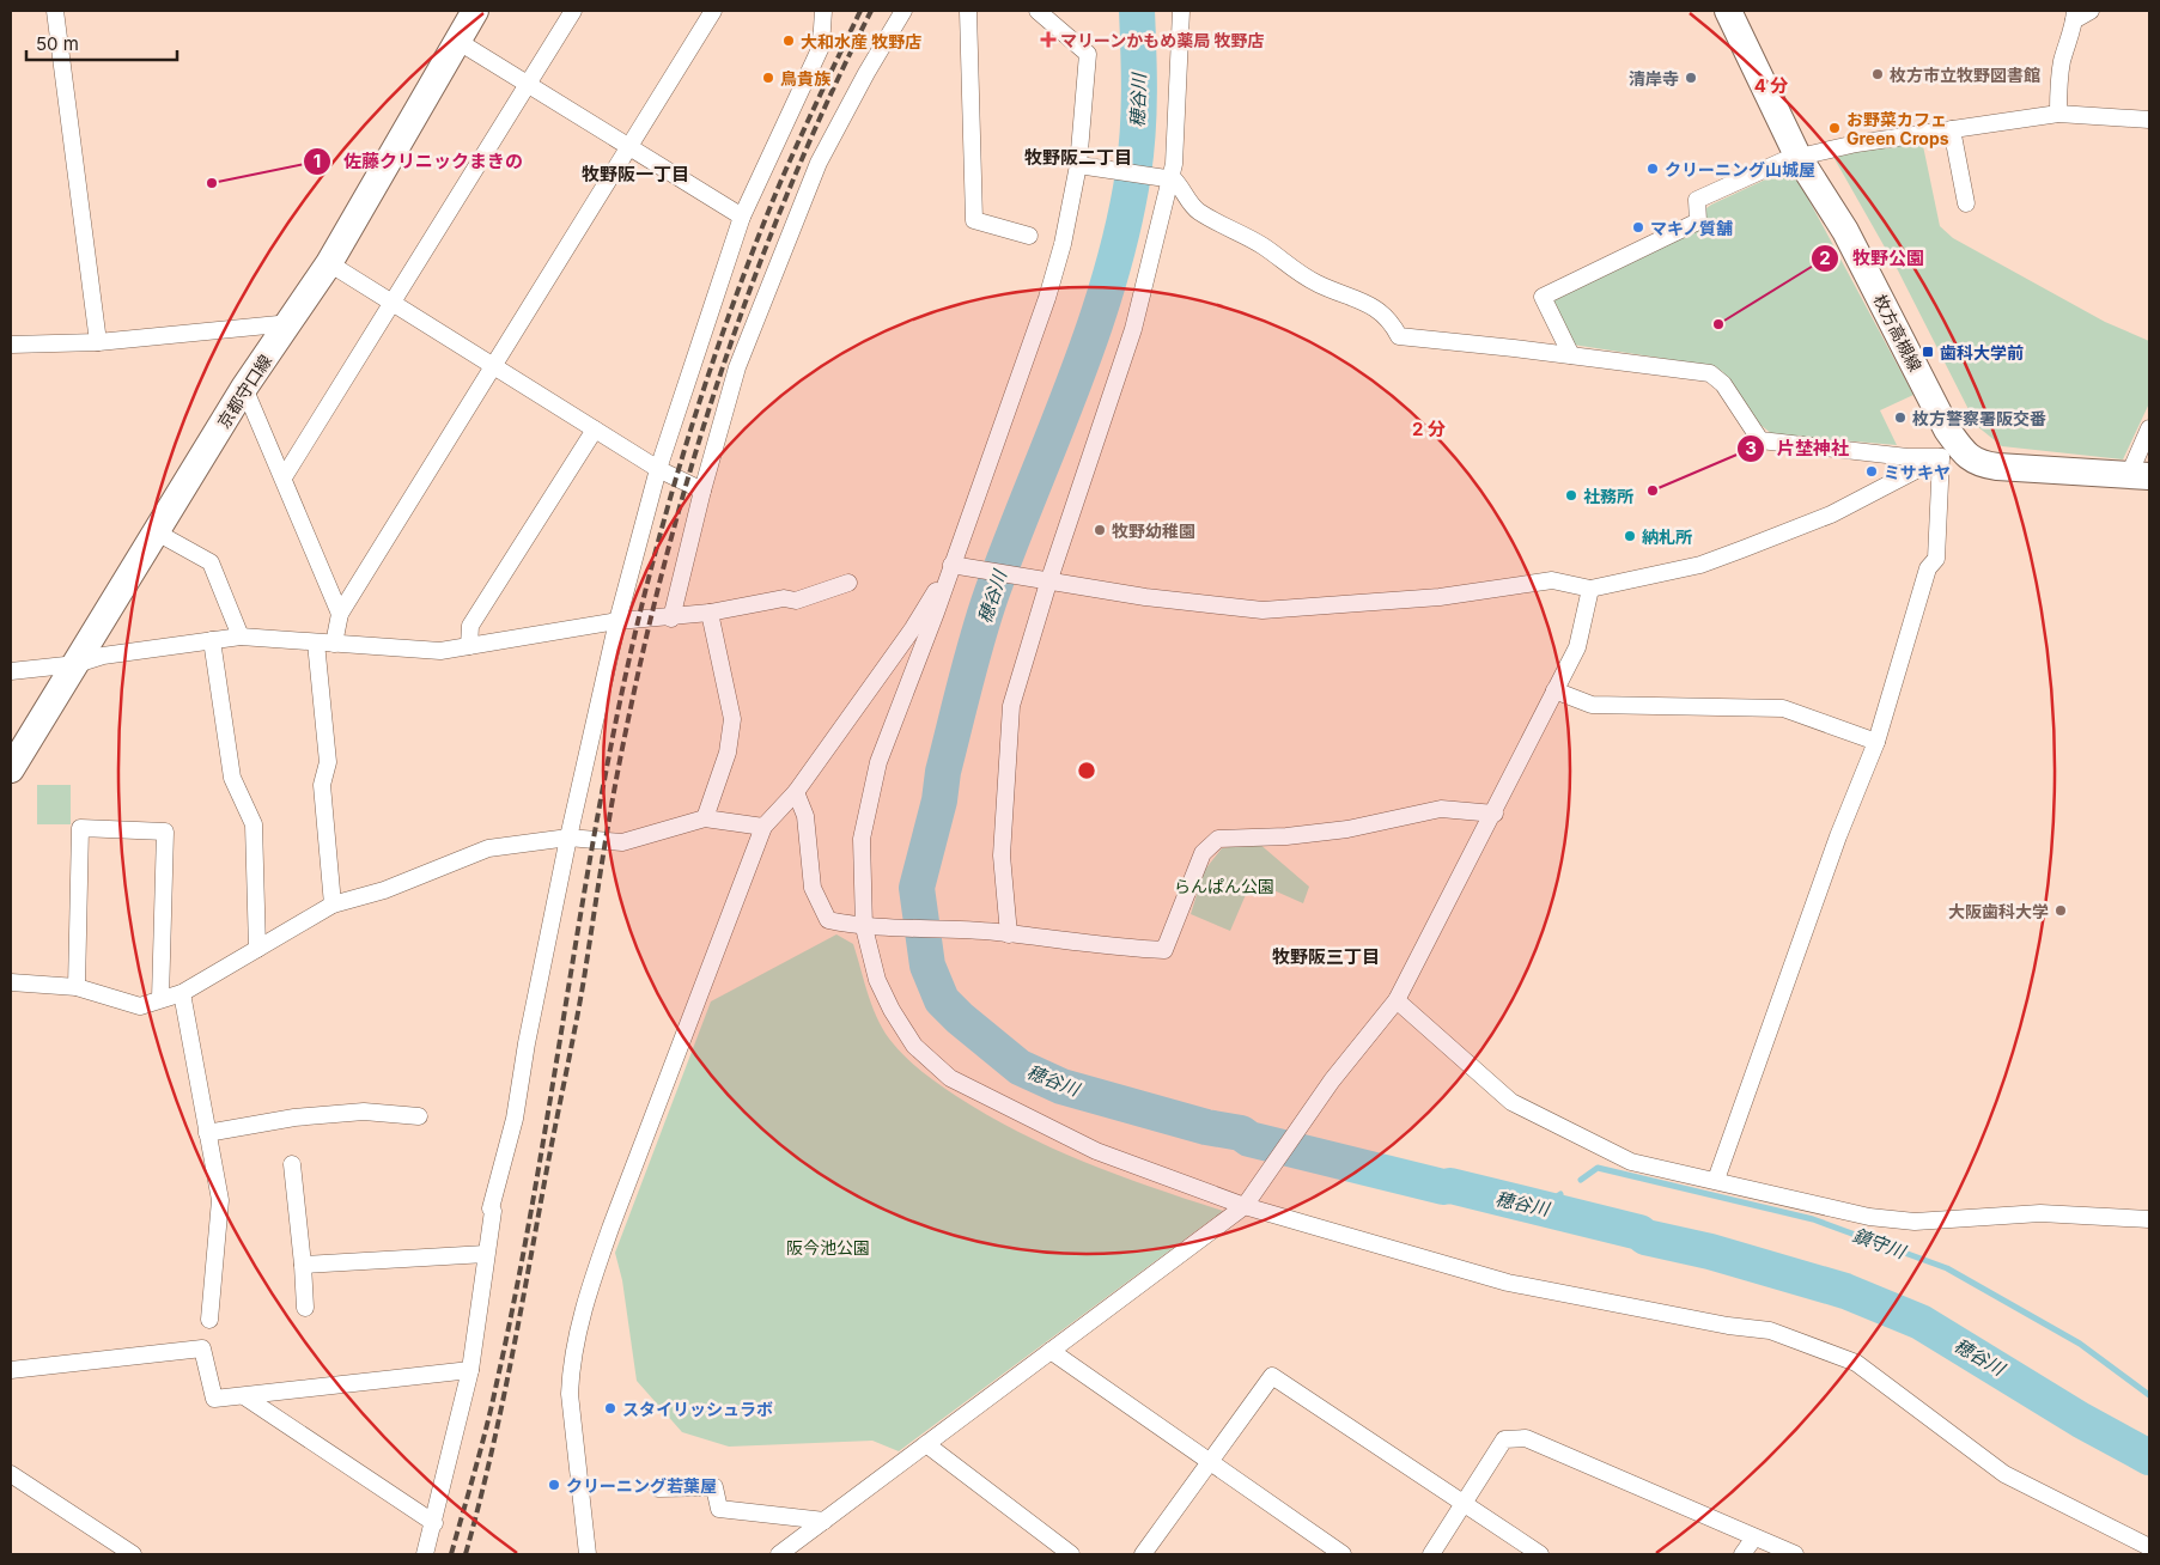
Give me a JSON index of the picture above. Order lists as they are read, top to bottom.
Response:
{
  "streets": {
    "main road": ["枚方高槻線", "京都守口線"]
  },
  "districts": ["牧野阪二丁目", "牧野阪一丁目", "牧野阪三丁目"],
  "water": ["穂谷川", "鎮守川"],
  "parks": ["らんぱん公園", "阪今池公園"],
  "places": {
    "health": ["マリーンかもめ薬局 牧野店"],
    "other": [
      "大和水産 牧野店",
      "枚方市立牧野図書館",
      "鳥貴族",
      "清岸寺",
      "お野菜カフェ Green Crops",
      "クリーニング山城屋",
      "佐藤クリニックまきの",
      "マキノ質舗",
      "牧野公園",
      "枚方警察署阪交番",
      "ミサキヤ",
      "片埜神社",
      "社務所",
      "牧野幼稚園",
      "納札所",
      "大阪歯科大学",
      "スタイリッシュラボ",
      "クリーニング若葉屋"
    ],
    "transit": ["歯科大学前"]
  },
  "scale_bar": "50 m",
  "rings": ["4 分", "2 分"]
}
